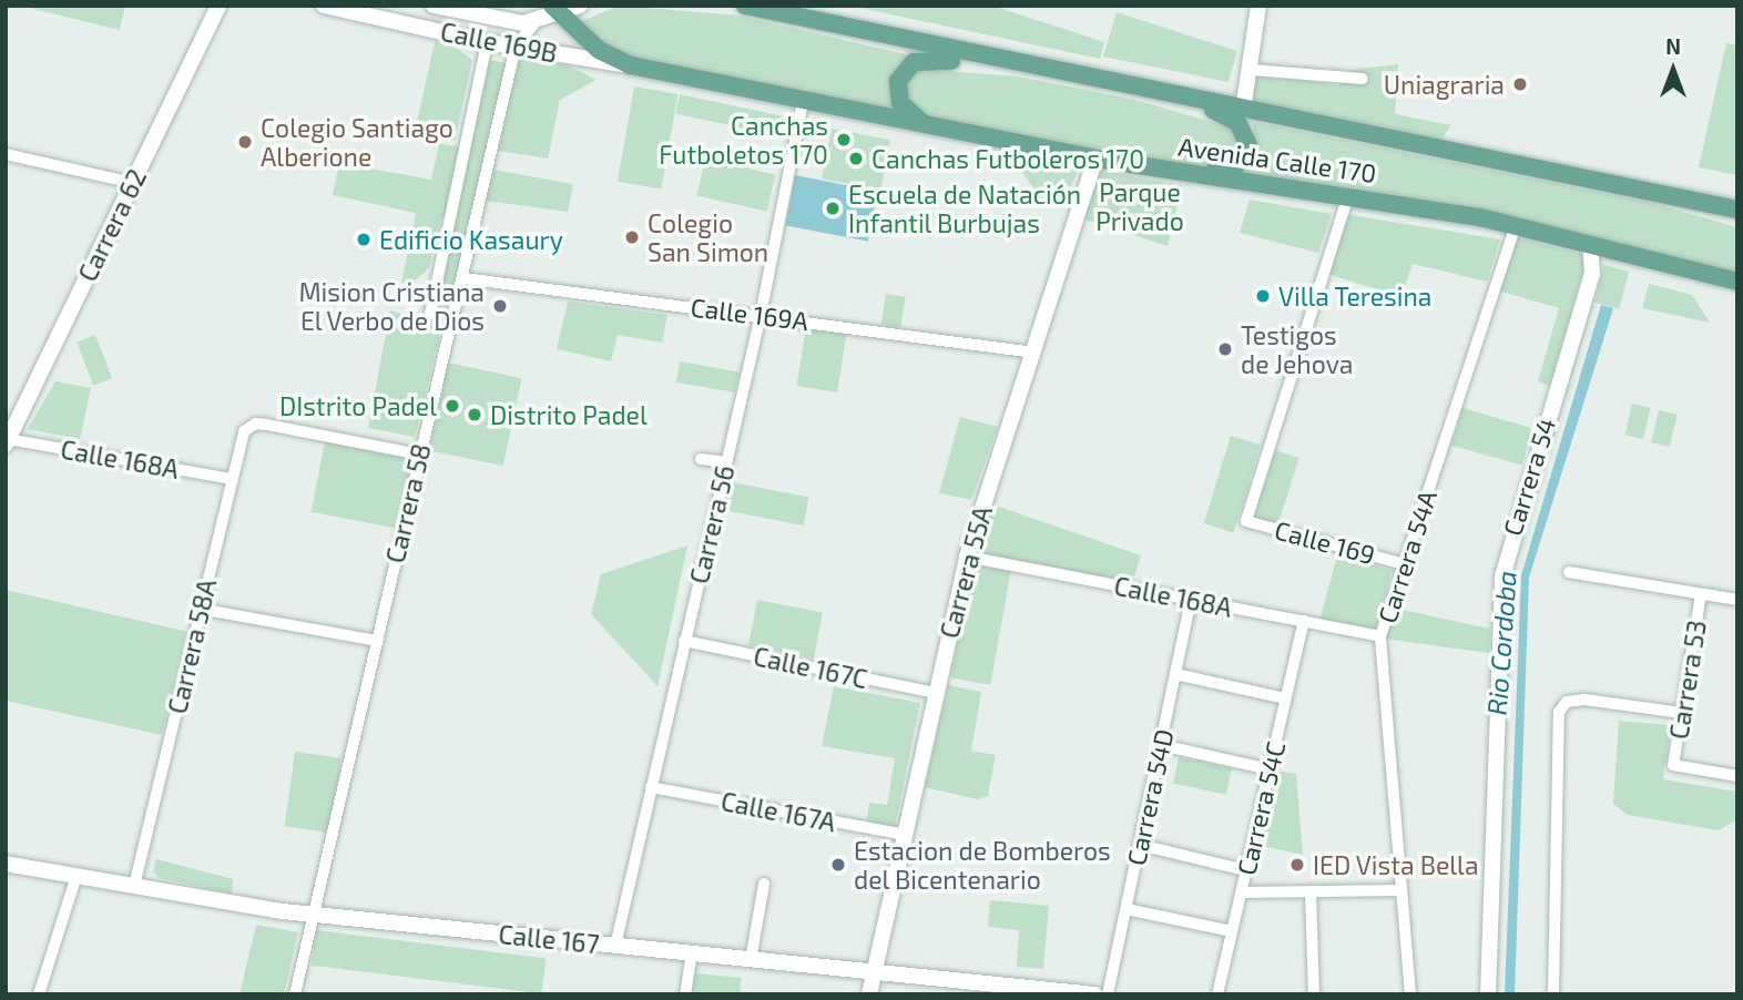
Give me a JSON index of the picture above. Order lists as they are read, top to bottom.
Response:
{
  "streets": {
    "main road": ["Avenida Calle 170"],
    "street": [
      "Calle 169B",
      "Carrera 62",
      "Calle 169A",
      "Calle 168A",
      "Carrera 54",
      "Carrera 58",
      "Carrera 56",
      "Calle 169",
      "Carrera 54A",
      "Carrera 55A",
      "Carrera 58A",
      "Calle 167C",
      "Carrera 53",
      "Carrera 54D",
      "Carrera 54C",
      "Calle 167A",
      "Calle 167"
    ]
  },
  "crossings": [
    ["Calle 169B", "Avenida Calle 170"],
    ["Calle 169B", "Carrera 58"],
    ["Avenida Calle 170", "Carrera 54"],
    ["Avenida Calle 170", "Carrera 56"],
    ["Avenida Calle 170", "Calle 169"],
    ["Avenida Calle 170", "Carrera 54A"],
    ["Avenida Calle 170", "Carrera 55A"],
    ["Carrera 62", "Calle 168A"],
    ["Calle 169A", "Carrera 58"],
    ["Calle 169A", "Carrera 56"],
    ["Calle 169A", "Carrera 55A"],
    ["Calle 168A", "Carrera 54A"],
    ["Calle 168A", "Carrera 55A"],
    ["Calle 168A", "Carrera 58A"],
    ["Calle 168A", "Carrera 54D"],
    ["Calle 168A", "Carrera 54C"],
    ["Carrera 58", "Carrera 58A"],
    ["Carrera 58", "Calle 167"],
    ["Carrera 56", "Calle 167C"],
    ["Carrera 56", "Calle 167A"],
    ["Carrera 56", "Calle 167"],
    ["Calle 169", "Carrera 54A"],
    ["Carrera 55A", "Calle 167C"],
    ["Carrera 55A", "Calle 167A"],
    ["Carrera 55A", "Calle 167"],
    ["Carrera 58A", "Calle 167"]
  ],
  "water": ["Rio Cordoba"],
  "parks": ["Parque Privado"],
  "places": [
    "Uniagraria",
    "Canchas Futboletos 170",
    "Colegio Santiago Alberione",
    "Canchas Futboleros 170",
    "Escuela de Natación Infantil Burbujas",
    "Colegio San Simon",
    "Edificio Kasaury",
    "Villa Teresina",
    "Mision Cristiana El Verbo de Dios",
    "Testigos de Jehova",
    "DIstrito Padel",
    "Distrito Padel",
    "Estacion de Bomberos del Bicentenario",
    "IED Vista Bella"
  ],
  "north": "top"
}
